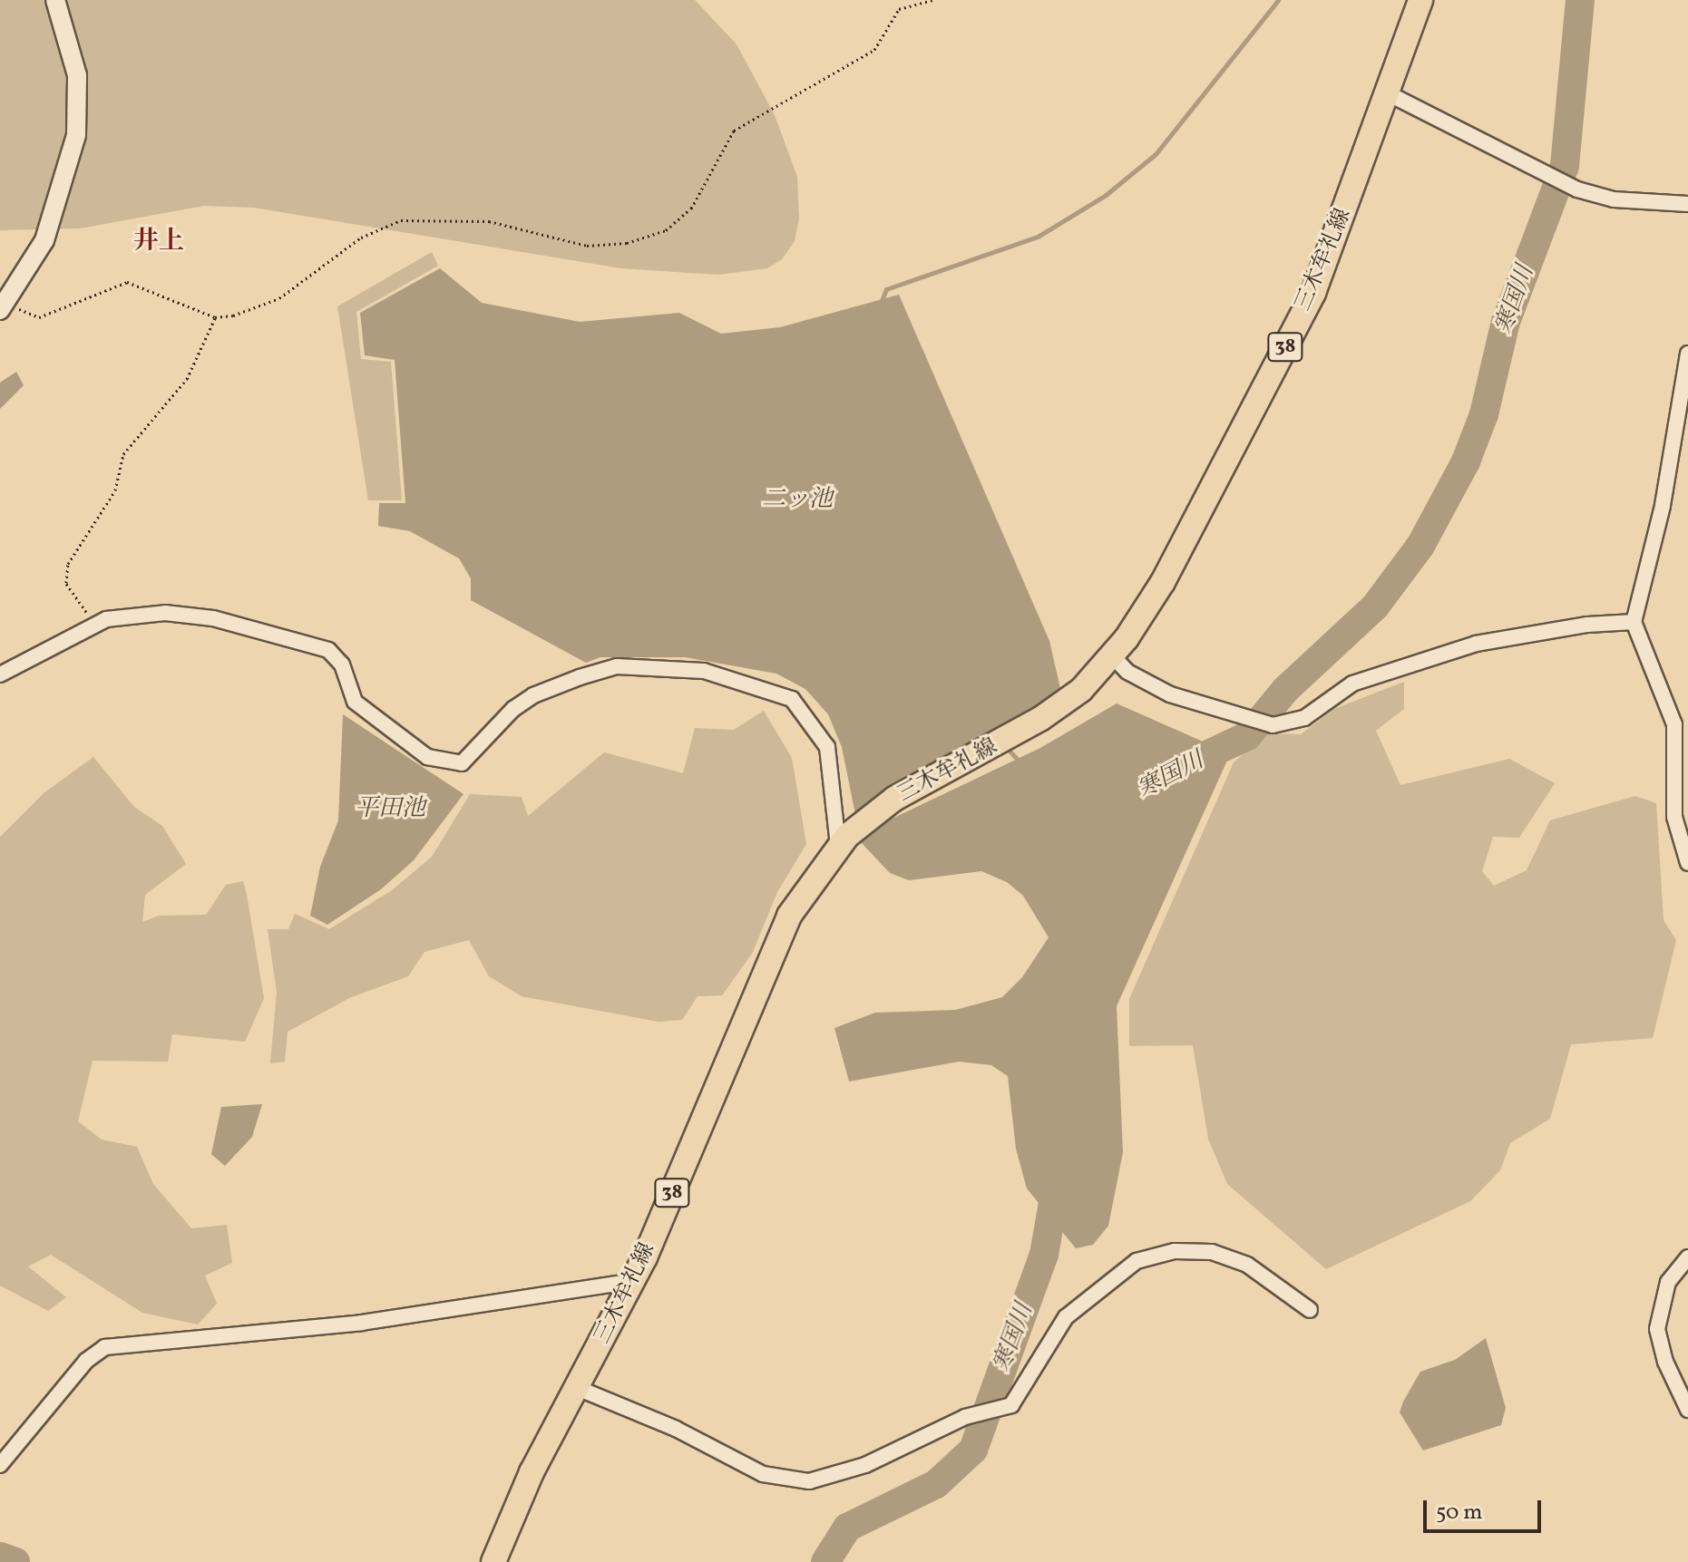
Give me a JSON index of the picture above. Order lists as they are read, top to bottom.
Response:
{
  "streets": {
    "main road": ["三木牟礼線", "38"]
  },
  "districts": ["井上"],
  "water": ["寒国川", "二ッ池", "平田池"],
  "scale_bar": "50 m"
}
